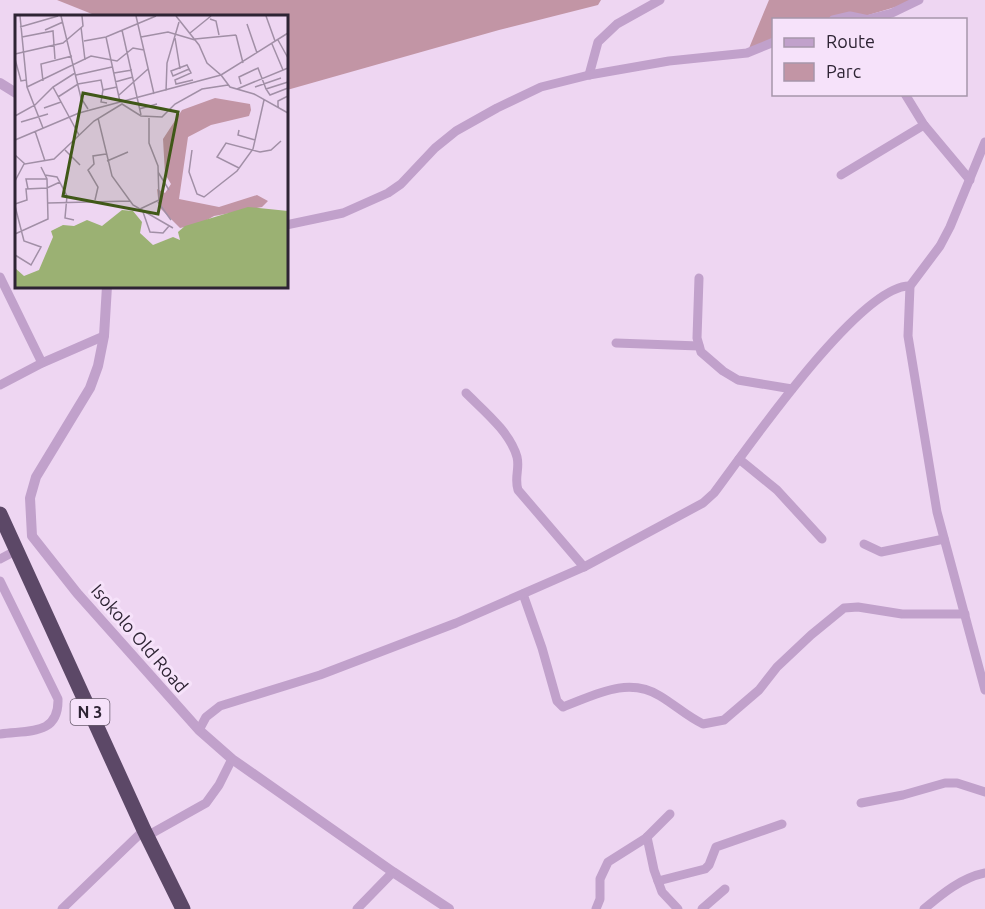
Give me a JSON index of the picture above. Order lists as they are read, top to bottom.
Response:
{
  "streets": {
    "highway": ["N 3"],
    "street": ["Isokolo Old Road"]
  },
  "legend": ["Route", "Parc"]
}
